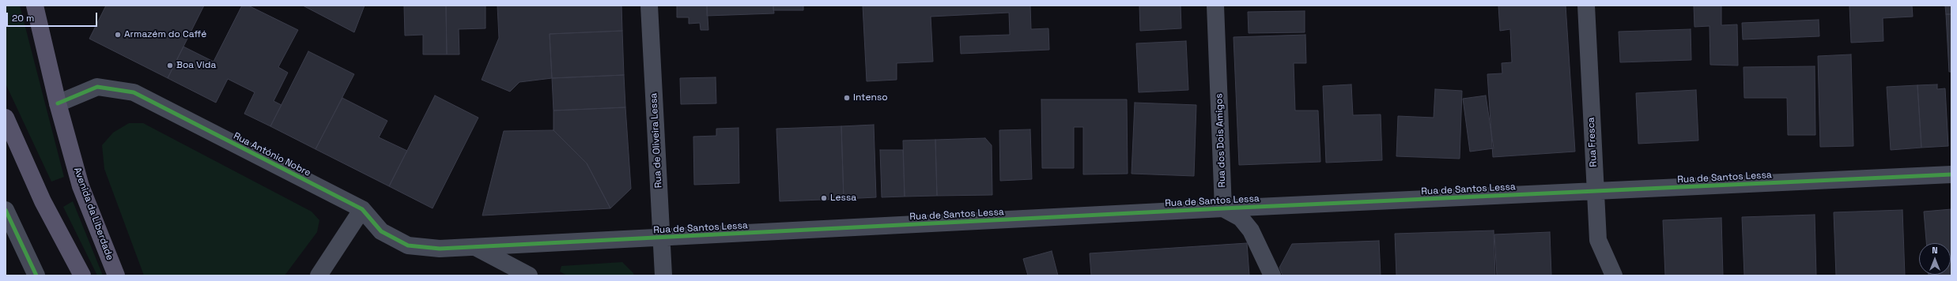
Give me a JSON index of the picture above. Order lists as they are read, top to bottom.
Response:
{
  "streets": {
    "main road": ["Avenida da Liberdade"],
    "street": [
      "Rua de Oliveira Lessa",
      "Rua dos Dois Amigos",
      "Rua Fresca",
      "Rua António Nobre",
      "Rua de Santos Lessa"
    ]
  },
  "crossings": [
    ["Rua de Oliveira Lessa", "Rua de Santos Lessa"],
    ["Rua dos Dois Amigos", "Rua de Santos Lessa"],
    ["Rua Fresca", "Rua de Santos Lessa"],
    ["Rua António Nobre", "Rua de Santos Lessa"],
    ["Rua António Nobre", "Avenida da Liberdade"]
  ],
  "places": [
    "Armazém do Caffé",
    "Boa Vida",
    "Intenso",
    "Lessa"
  ],
  "scale_bar": "20 m",
  "north": "top"
}
